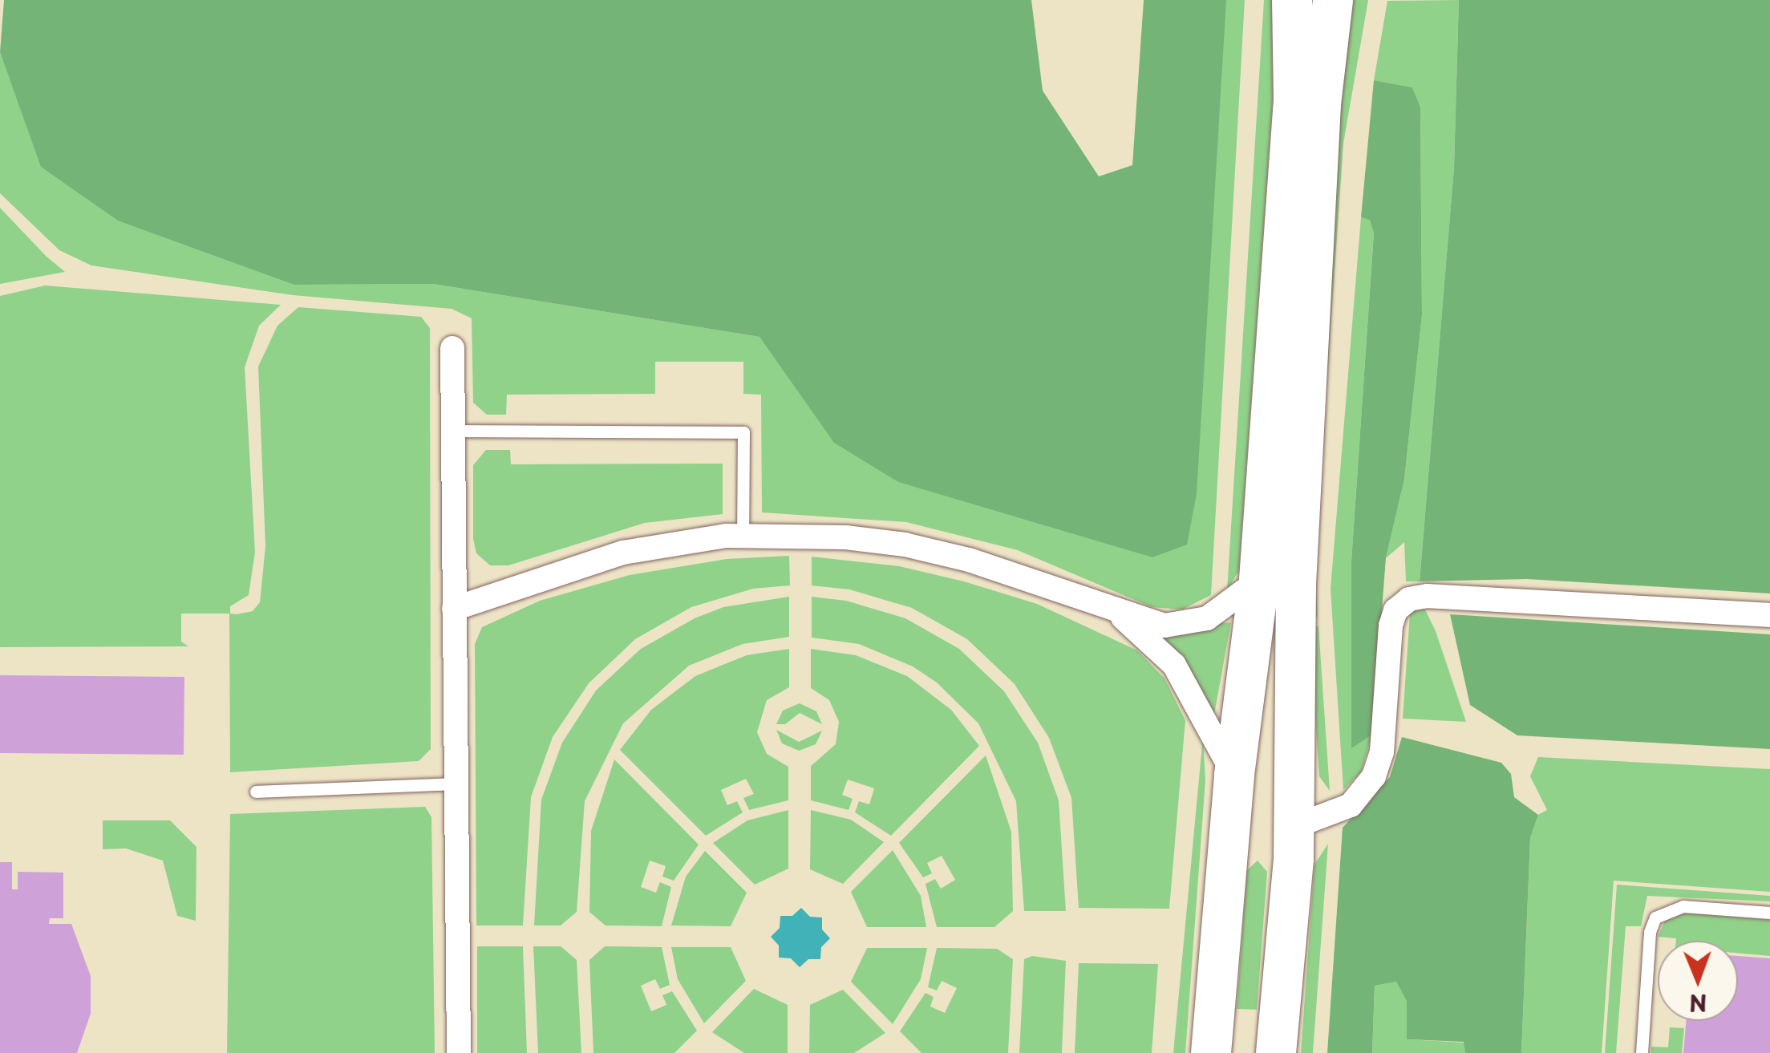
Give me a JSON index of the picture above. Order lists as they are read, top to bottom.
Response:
{
  "north": "bottom"
}
